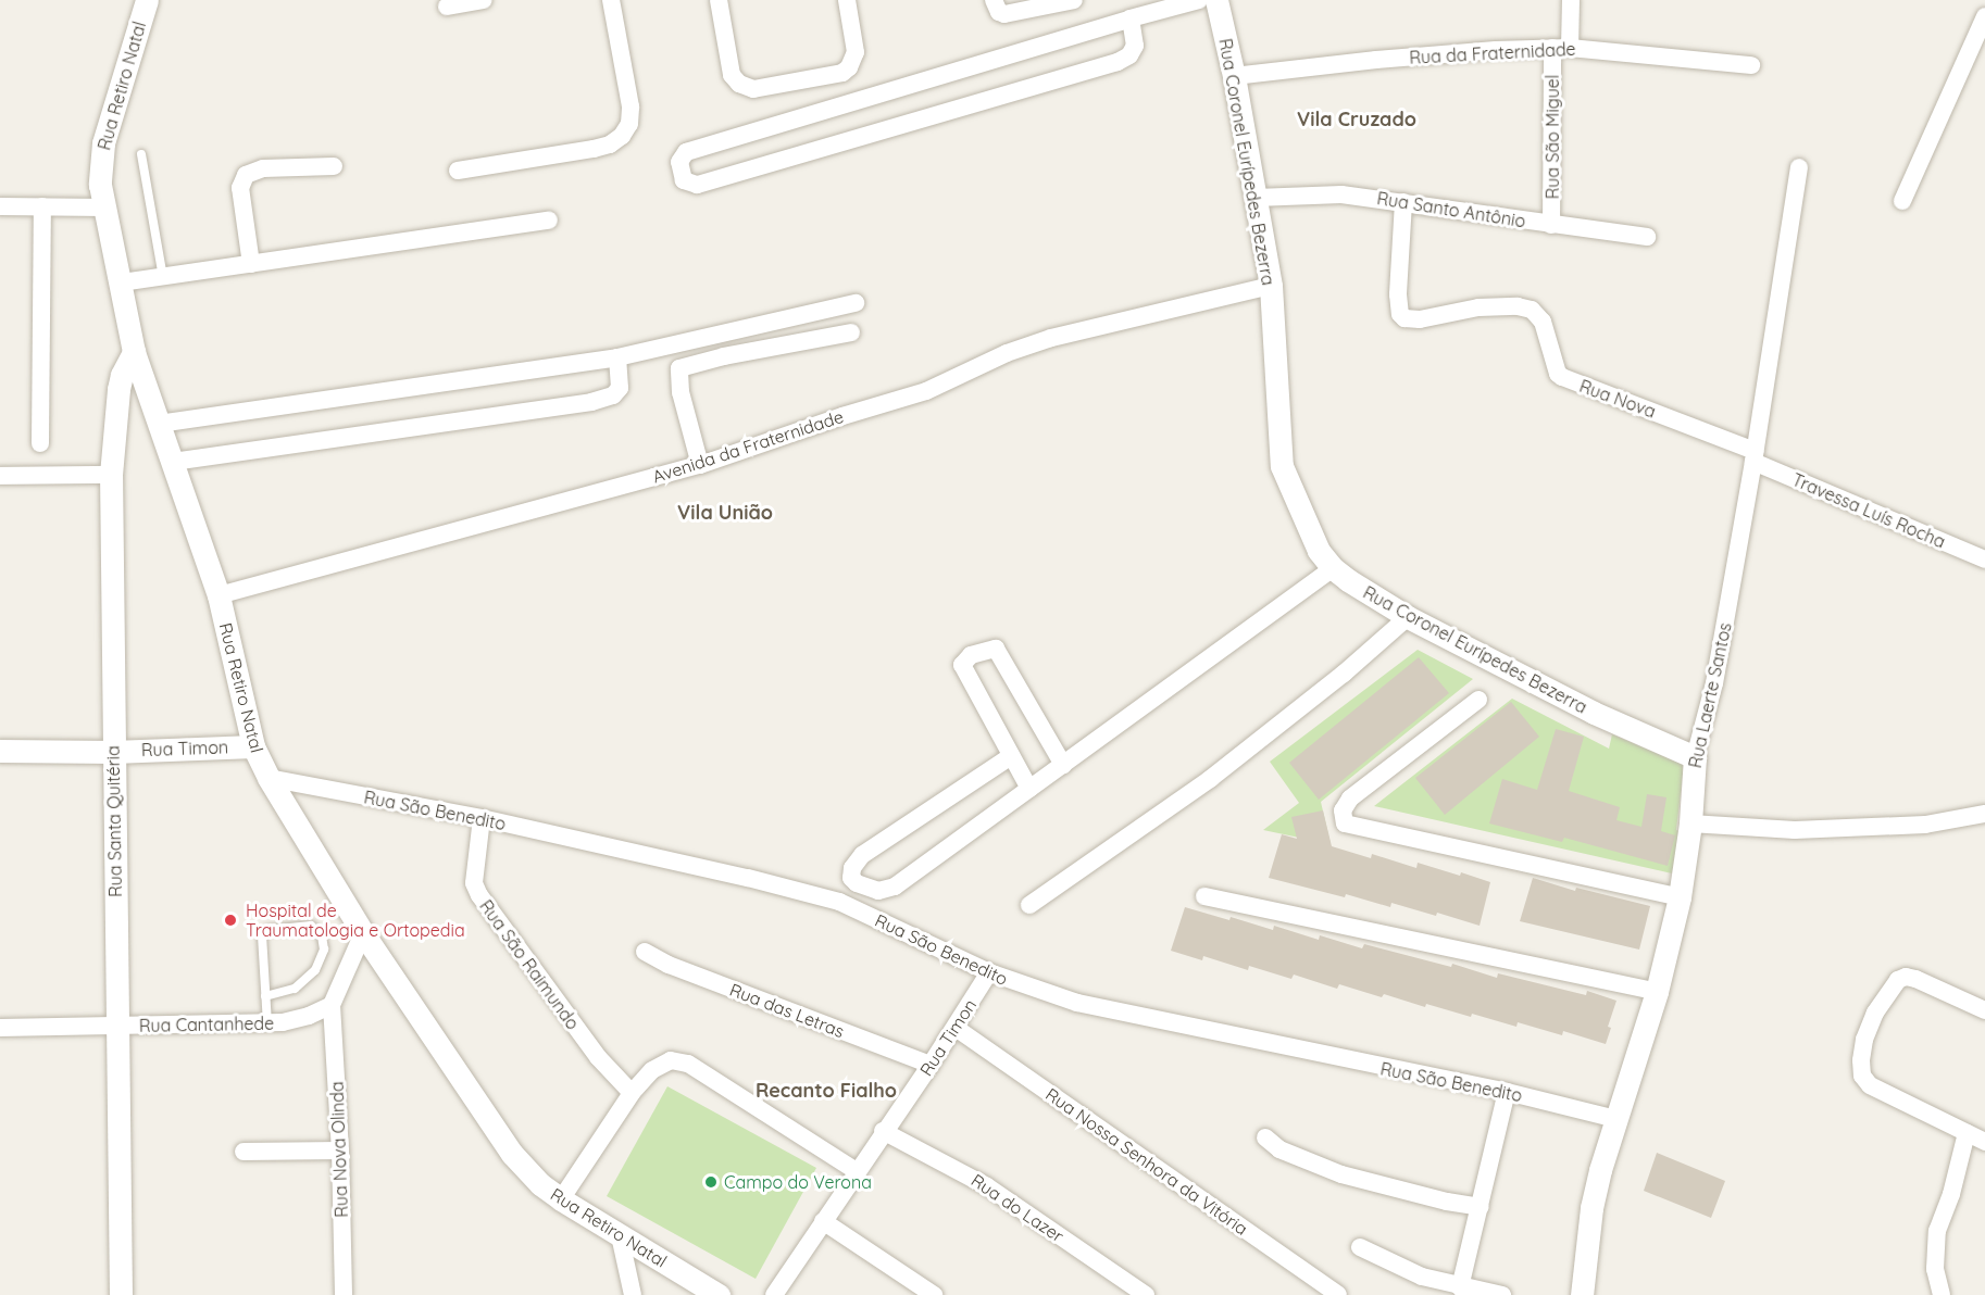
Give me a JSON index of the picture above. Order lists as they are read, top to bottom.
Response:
{
  "streets": {
    "street": [
      "Rua da Fraternidade",
      "Rua Retiro Natal",
      "Rua São Miguel",
      "Rua Coronel Eurípedes Bezerra",
      "Rua Santo Antônio",
      "Rua Nova",
      "Avenida da Fraternidade",
      "Travessa Luís Rocha",
      "Rua Laerte Santos",
      "Rua Timon",
      "Rua São Benedito",
      "Rua Santa Quitéria",
      "Rua São Raimundo",
      "Rua das Letras",
      "Rua Cantanhede",
      "Rua Nova Olinda",
      "Rua Nossa Senhora da Vitória",
      "Rua do Lazer"
    ]
  },
  "crossings": [
    ["Rua da Fraternidade", "Rua São Miguel"],
    ["Rua da Fraternidade", "Rua Coronel Eurípedes Bezerra"],
    ["Rua Retiro Natal", "Avenida da Fraternidade"],
    ["Rua Retiro Natal", "Rua Timon"],
    ["Rua Retiro Natal", "Rua São Benedito"],
    ["Rua Retiro Natal", "Rua Santa Quitéria"],
    ["Rua São Miguel", "Rua Santo Antônio"],
    ["Rua Coronel Eurípedes Bezerra", "Rua Santo Antônio"],
    ["Rua Coronel Eurípedes Bezerra", "Avenida da Fraternidade"],
    ["Rua Coronel Eurípedes Bezerra", "Rua Laerte Santos"],
    ["Rua Santo Antônio", "Rua Nova"],
    ["Rua Nova", "Travessa Luís Rocha"],
    ["Rua Nova", "Rua Laerte Santos"],
    ["Travessa Luís Rocha", "Rua Laerte Santos"],
    ["Rua Laerte Santos", "Rua São Benedito"],
    ["Rua Timon", "Rua São Benedito"],
    ["Rua Timon", "Rua Santa Quitéria"],
    ["Rua Timon", "Rua das Letras"],
    ["Rua Timon", "Rua Nossa Senhora da Vitória"],
    ["Rua Timon", "Rua do Lazer"],
    ["Rua São Benedito", "Rua São Raimundo"],
    ["Rua Santa Quitéria", "Rua Cantanhede"],
    ["Rua Cantanhede", "Rua Nova Olinda"]
  ],
  "districts": ["Vila Cruzado", "Vila União", "Recanto Fialho"],
  "places": ["Hospital de Traumatologia e Ortopedia", "Campo do Verona"]
}
